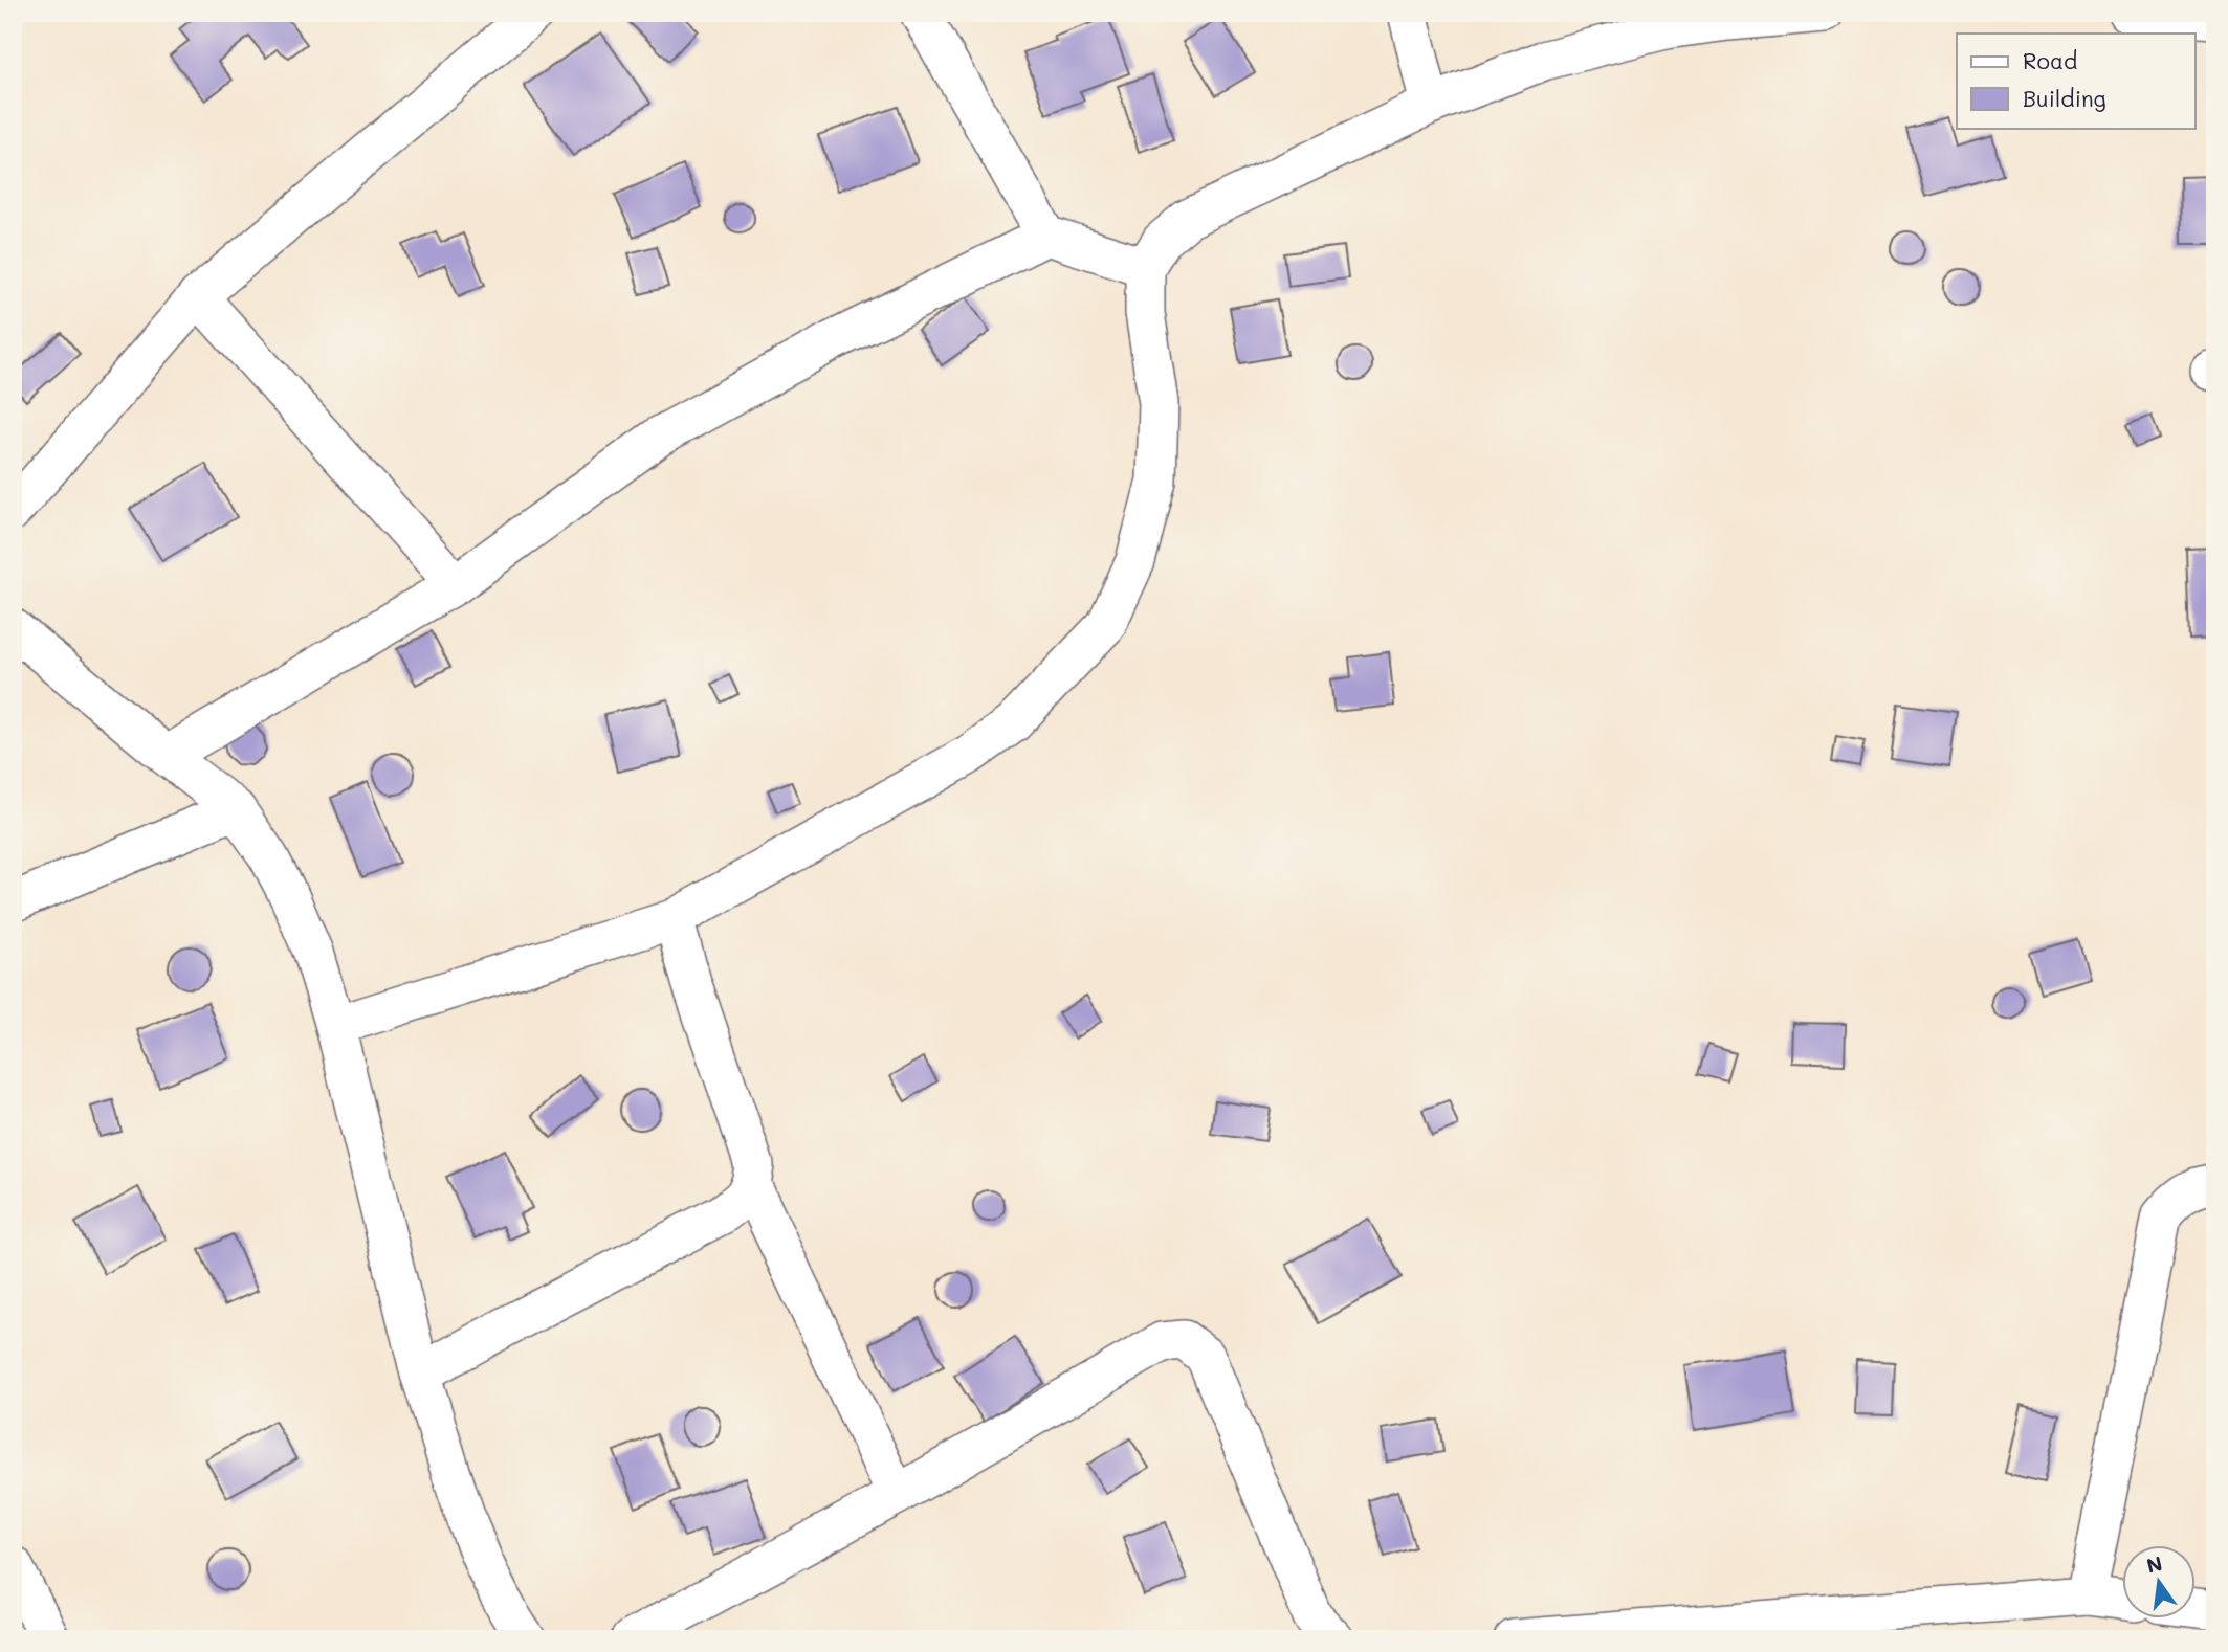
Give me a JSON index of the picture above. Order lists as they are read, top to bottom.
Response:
{
  "legend": ["Road", "Building"],
  "north": "top"
}
